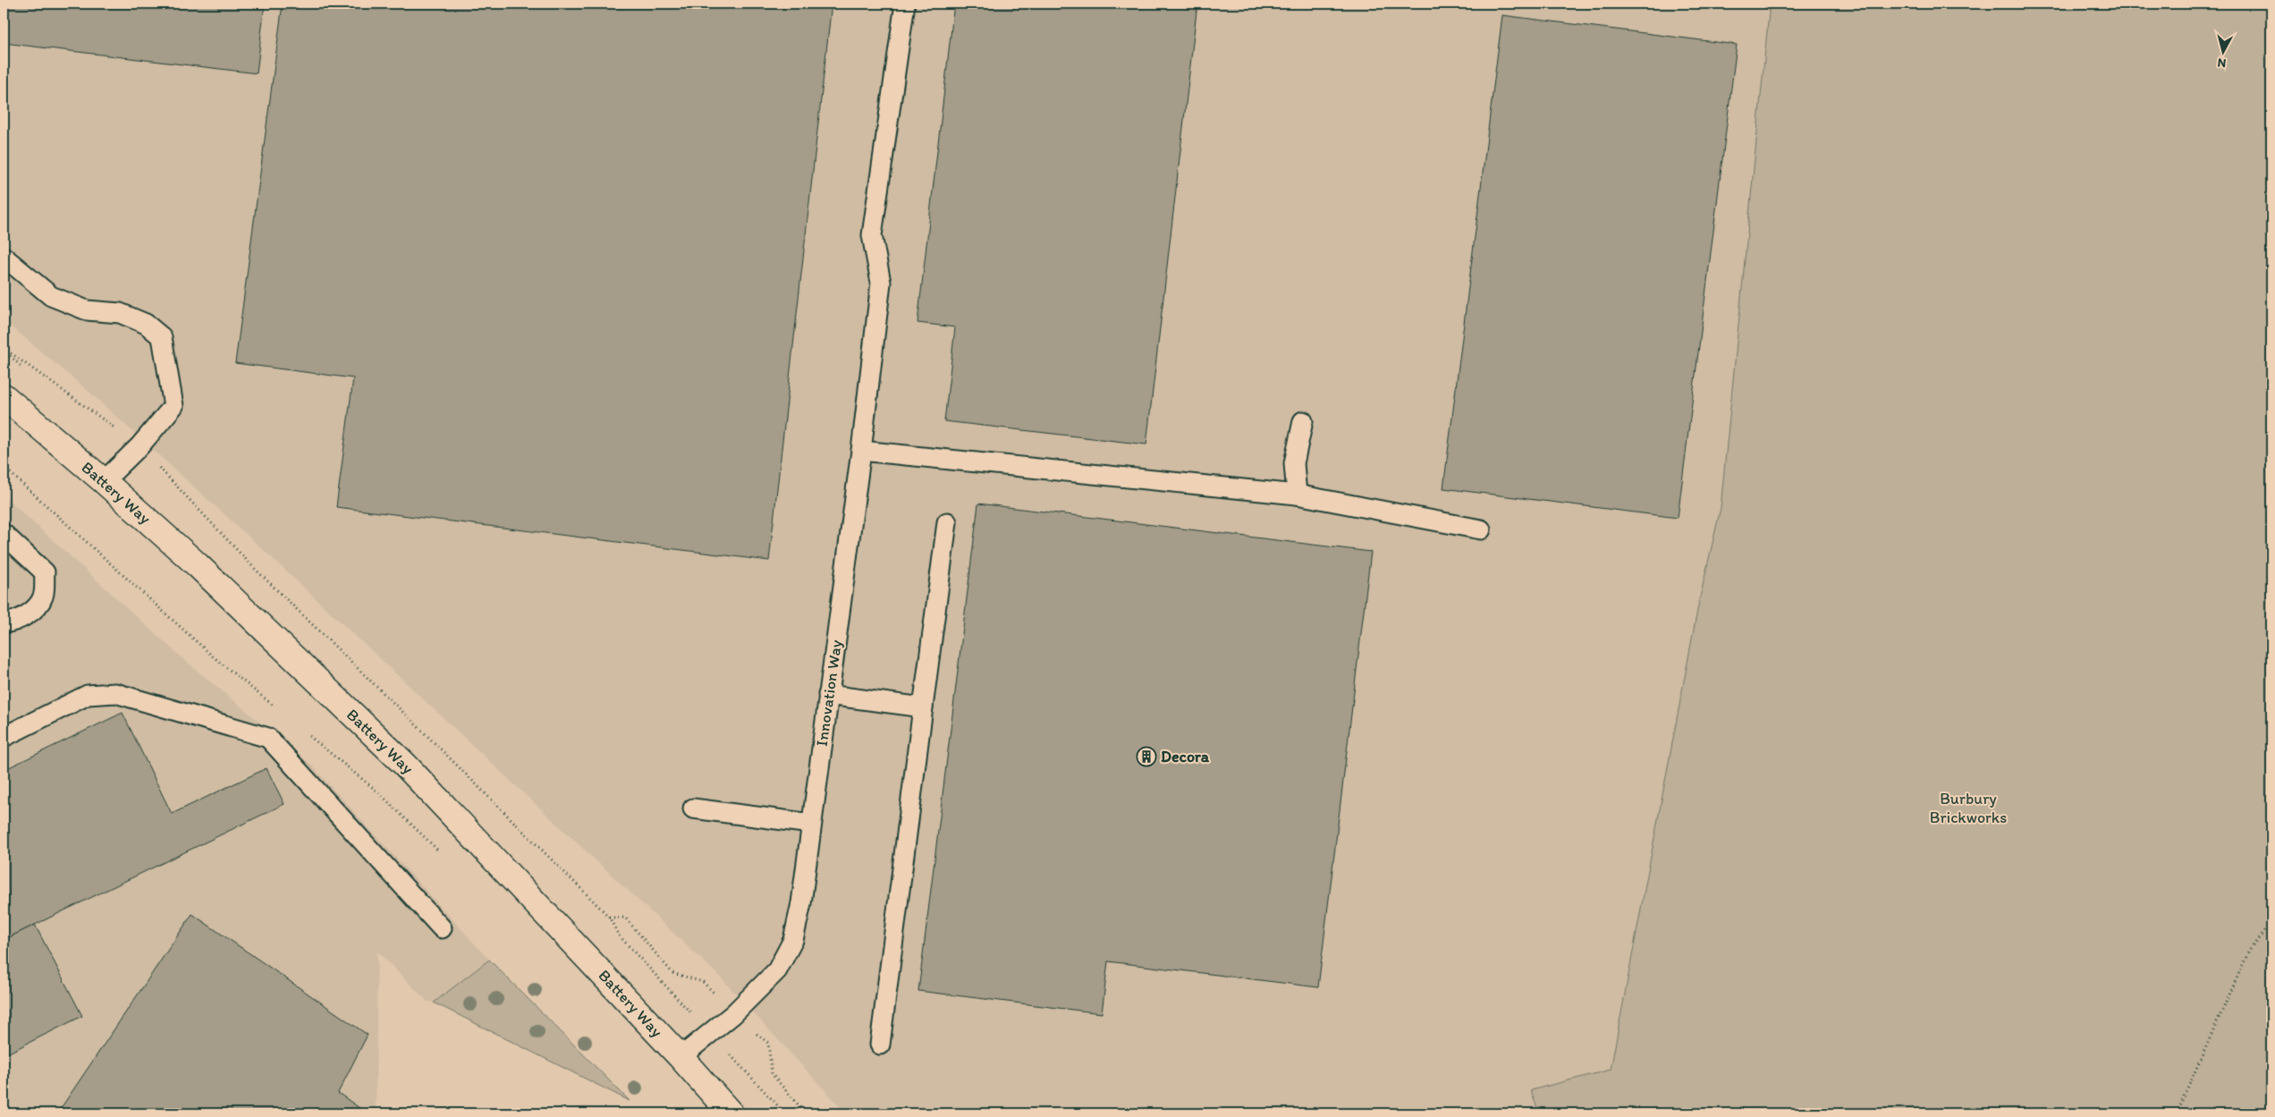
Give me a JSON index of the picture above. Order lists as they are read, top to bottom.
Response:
{
  "streets": {
    "street": ["Battery Way"],
    "lane": ["Innovation Way"]
  },
  "crossings": [
    ["Battery Way", "Innovation Way"]
  ],
  "parks": ["Burbury Brickworks"],
  "places": {
    "building": ["Decora"]
  },
  "north": "bottom"
}
